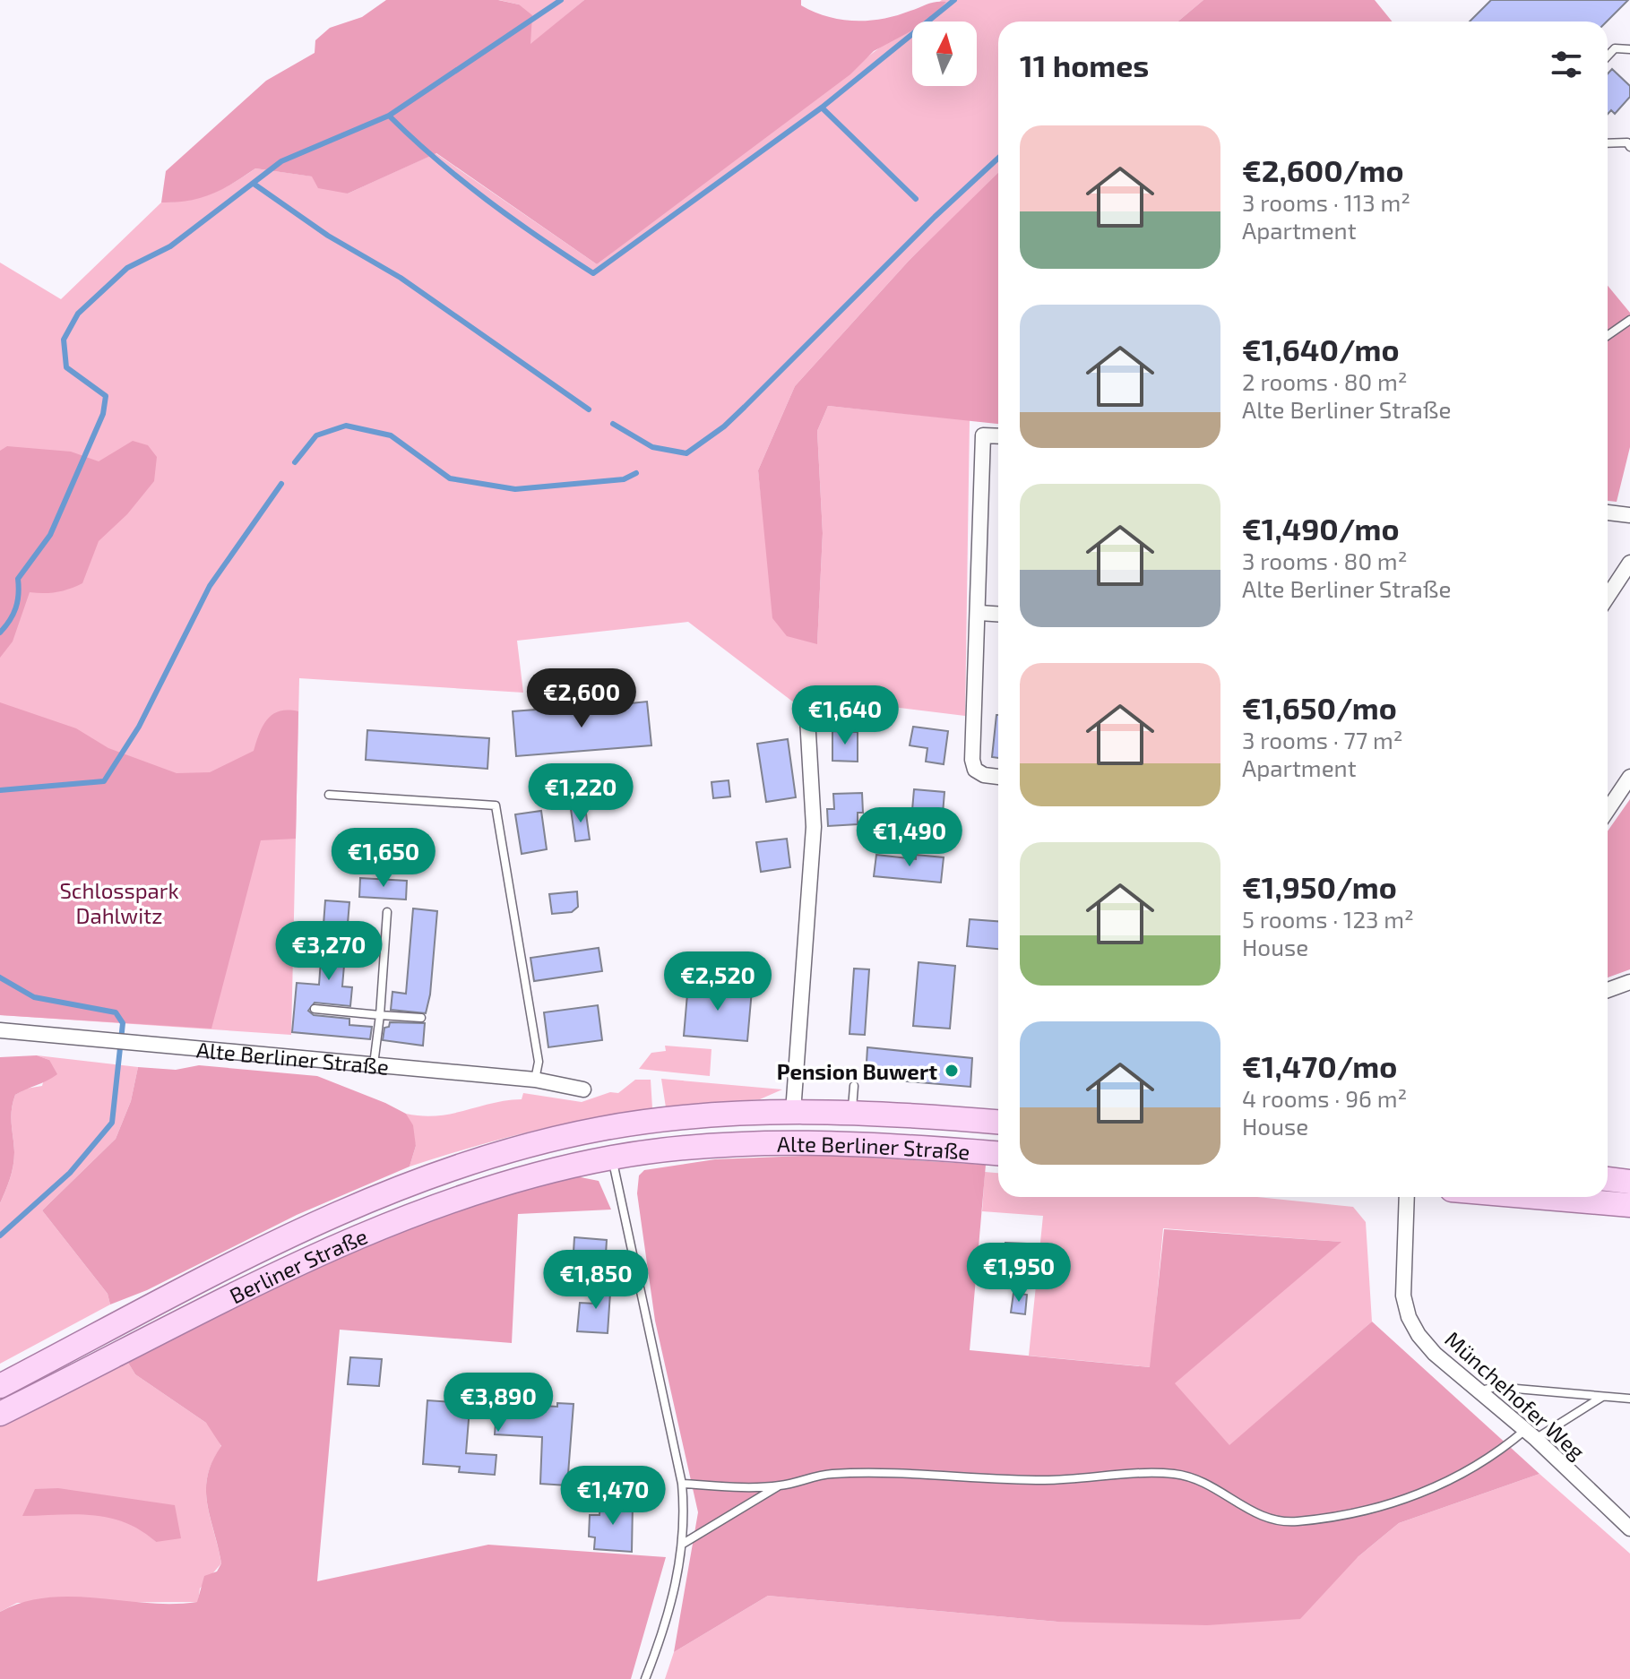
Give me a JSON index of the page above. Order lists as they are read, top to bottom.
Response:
{
  "streets": {
    "main road": ["Alte Berliner Straße", "Berliner Straße"],
    "street": ["Münchehofer Weg"]
  },
  "crossings": [
    ["Alte Berliner Straße", "Berliner Straße"]
  ],
  "parks": ["Schlosspark Dahlwitz"],
  "places": ["Pension Buwert"],
  "north": "top",
  "page": {
    "heading": "11 homes",
    "list": [
      {
        "name": "€2,600/mo",
        "note": "3 rooms · 113 m² · Apartment"
      },
      {
        "name": "€1,640/mo",
        "note": "2 rooms · 80 m² · Alte Berliner Straße"
      },
      {
        "name": "€1,490/mo",
        "note": "3 rooms · 80 m² · Alte Berliner Straße"
      },
      {
        "name": "€1,650/mo",
        "note": "3 rooms · 77 m² · Apartment"
      },
      {
        "name": "€1,950/mo",
        "note": "5 rooms · 123 m² · House"
      },
      {
        "name": "€1,470/mo",
        "note": "4 rooms · 96 m² · House"
      }
    ],
    "price": [
      "€2,600",
      "€1,640",
      "€1,220",
      "€1,490",
      "€1,650",
      "€3,270",
      "€2,520",
      "€1,950",
      "€1,850",
      "€3,890",
      "€1,470"
    ]
  }
}
